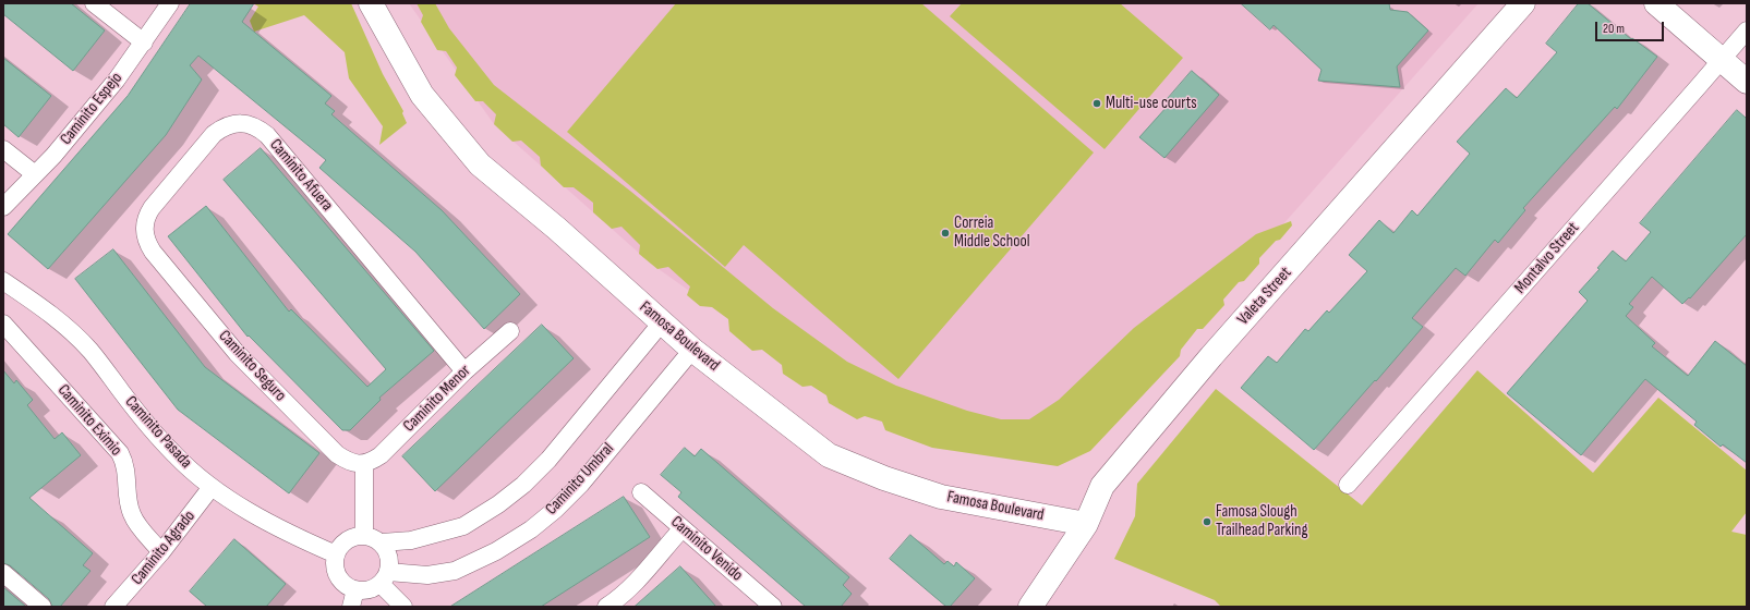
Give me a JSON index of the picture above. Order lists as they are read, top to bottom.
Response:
{
  "streets": {
    "street": [
      "Caminito Espejo",
      "Caminito Afuera",
      "Montalvo Street",
      "Valeta Street",
      "Famosa Boulevard",
      "Caminito Seguro",
      "Caminito Menor",
      "Caminito Eximio",
      "Caminito Pasada",
      "Caminito Umbral",
      "Caminito Agrado",
      "Caminito Venido"
    ]
  },
  "crossings": [
    ["Caminito Afuera", "Caminito Seguro"],
    ["Caminito Afuera", "Caminito Menor"],
    ["Valeta Street", "Famosa Boulevard"],
    ["Famosa Boulevard", "Caminito Umbral"],
    ["Caminito Seguro", "Caminito Menor"],
    ["Caminito Eximio", "Caminito Agrado"],
    ["Caminito Pasada", "Caminito Umbral"],
    ["Caminito Pasada", "Caminito Agrado"]
  ],
  "places": ["Multi-use courts", "Correia Middle School", "Famosa Slough Trailhead Parking"],
  "scale_bar": "20 m"
}
